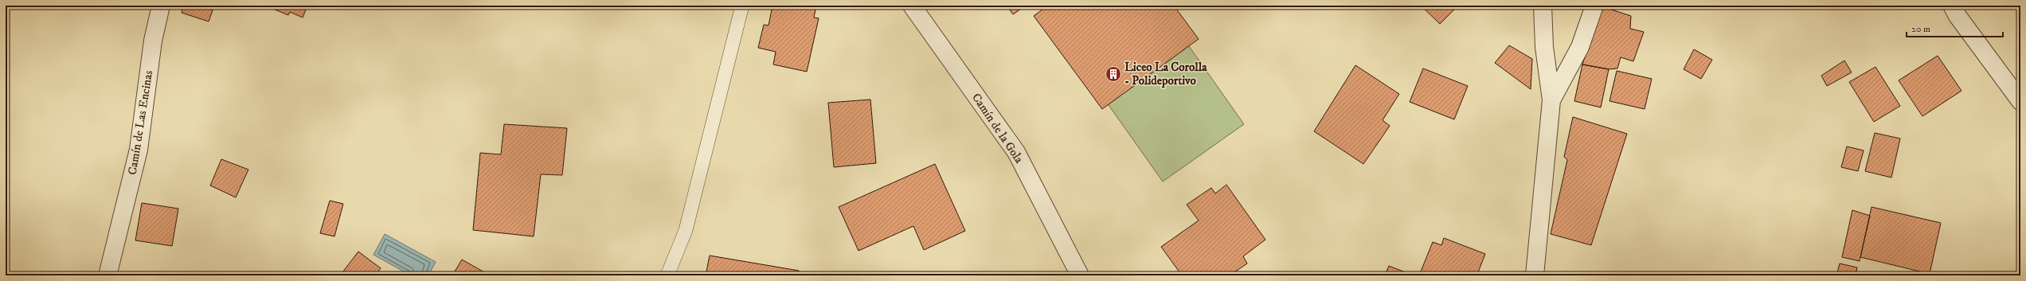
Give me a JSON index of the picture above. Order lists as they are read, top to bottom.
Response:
{
  "streets": {
    "street": ["Camín de Las Encinas", "Camín de la Gola"]
  },
  "places": {
    "building": ["Liceo La Corolla - Polideportivo"]
  },
  "scale_bar": "20 m"
}
